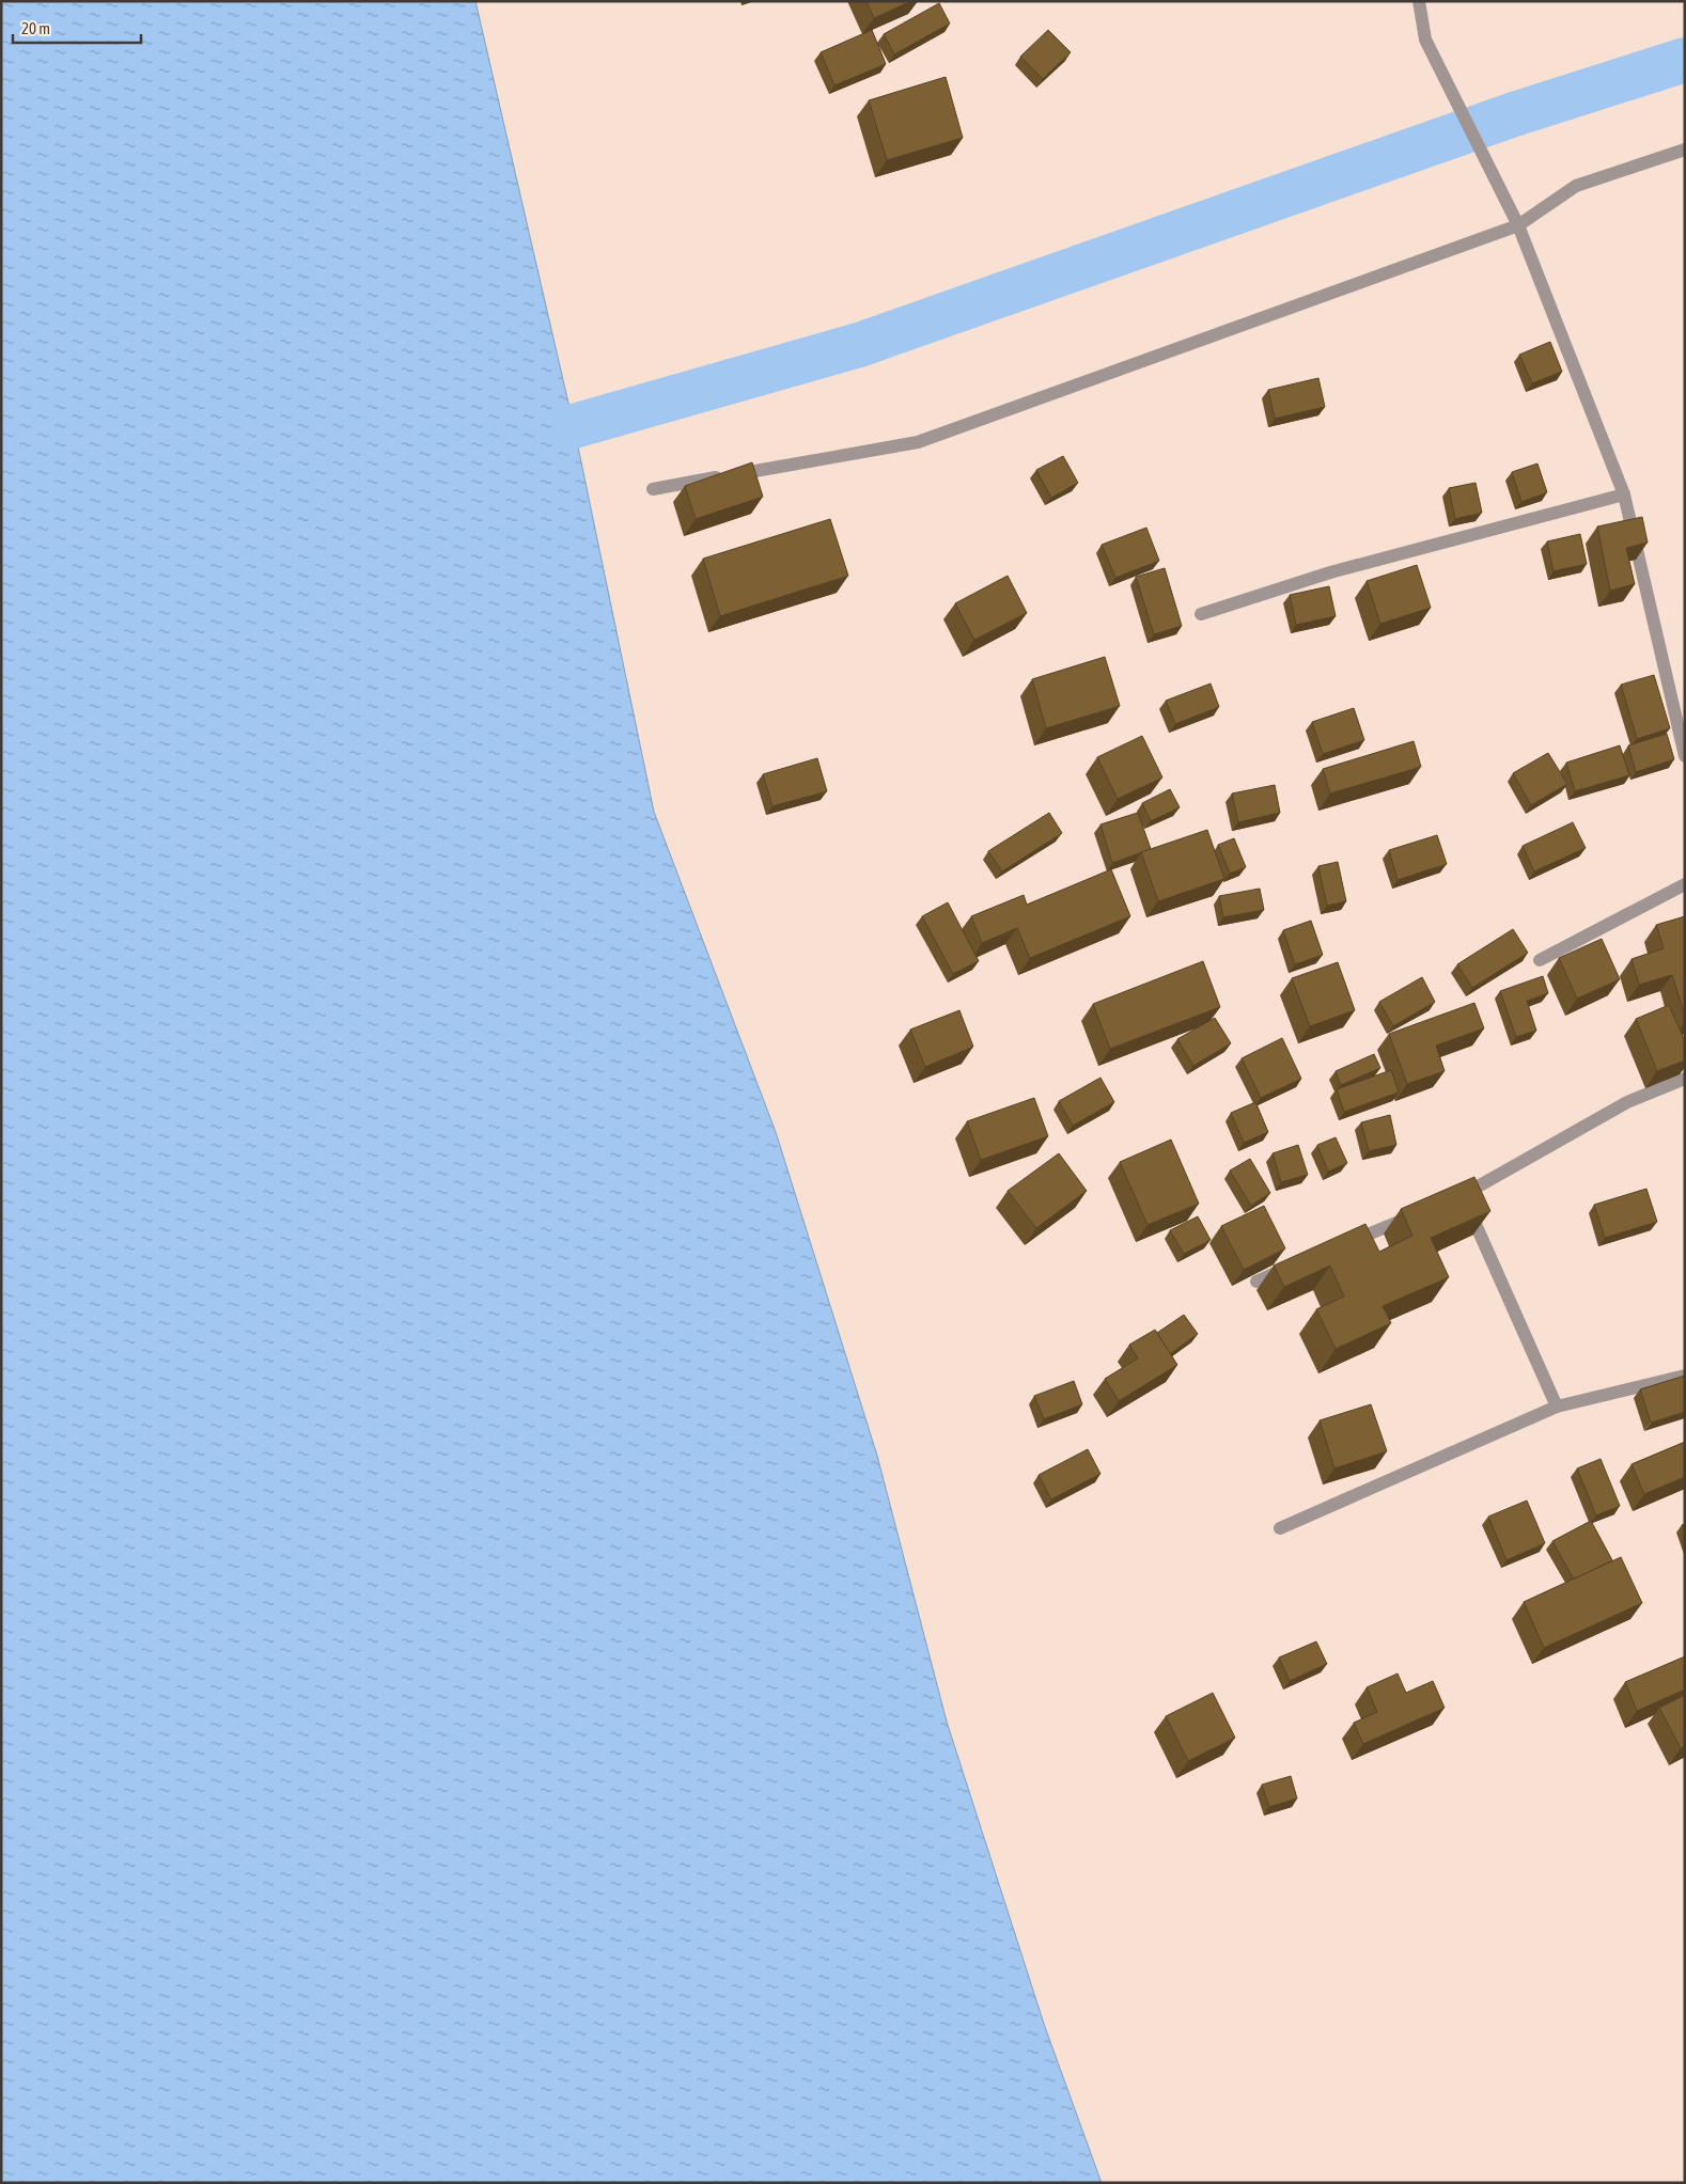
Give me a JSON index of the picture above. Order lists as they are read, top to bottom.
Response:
{
  "scale_bar": "20 m"
}
